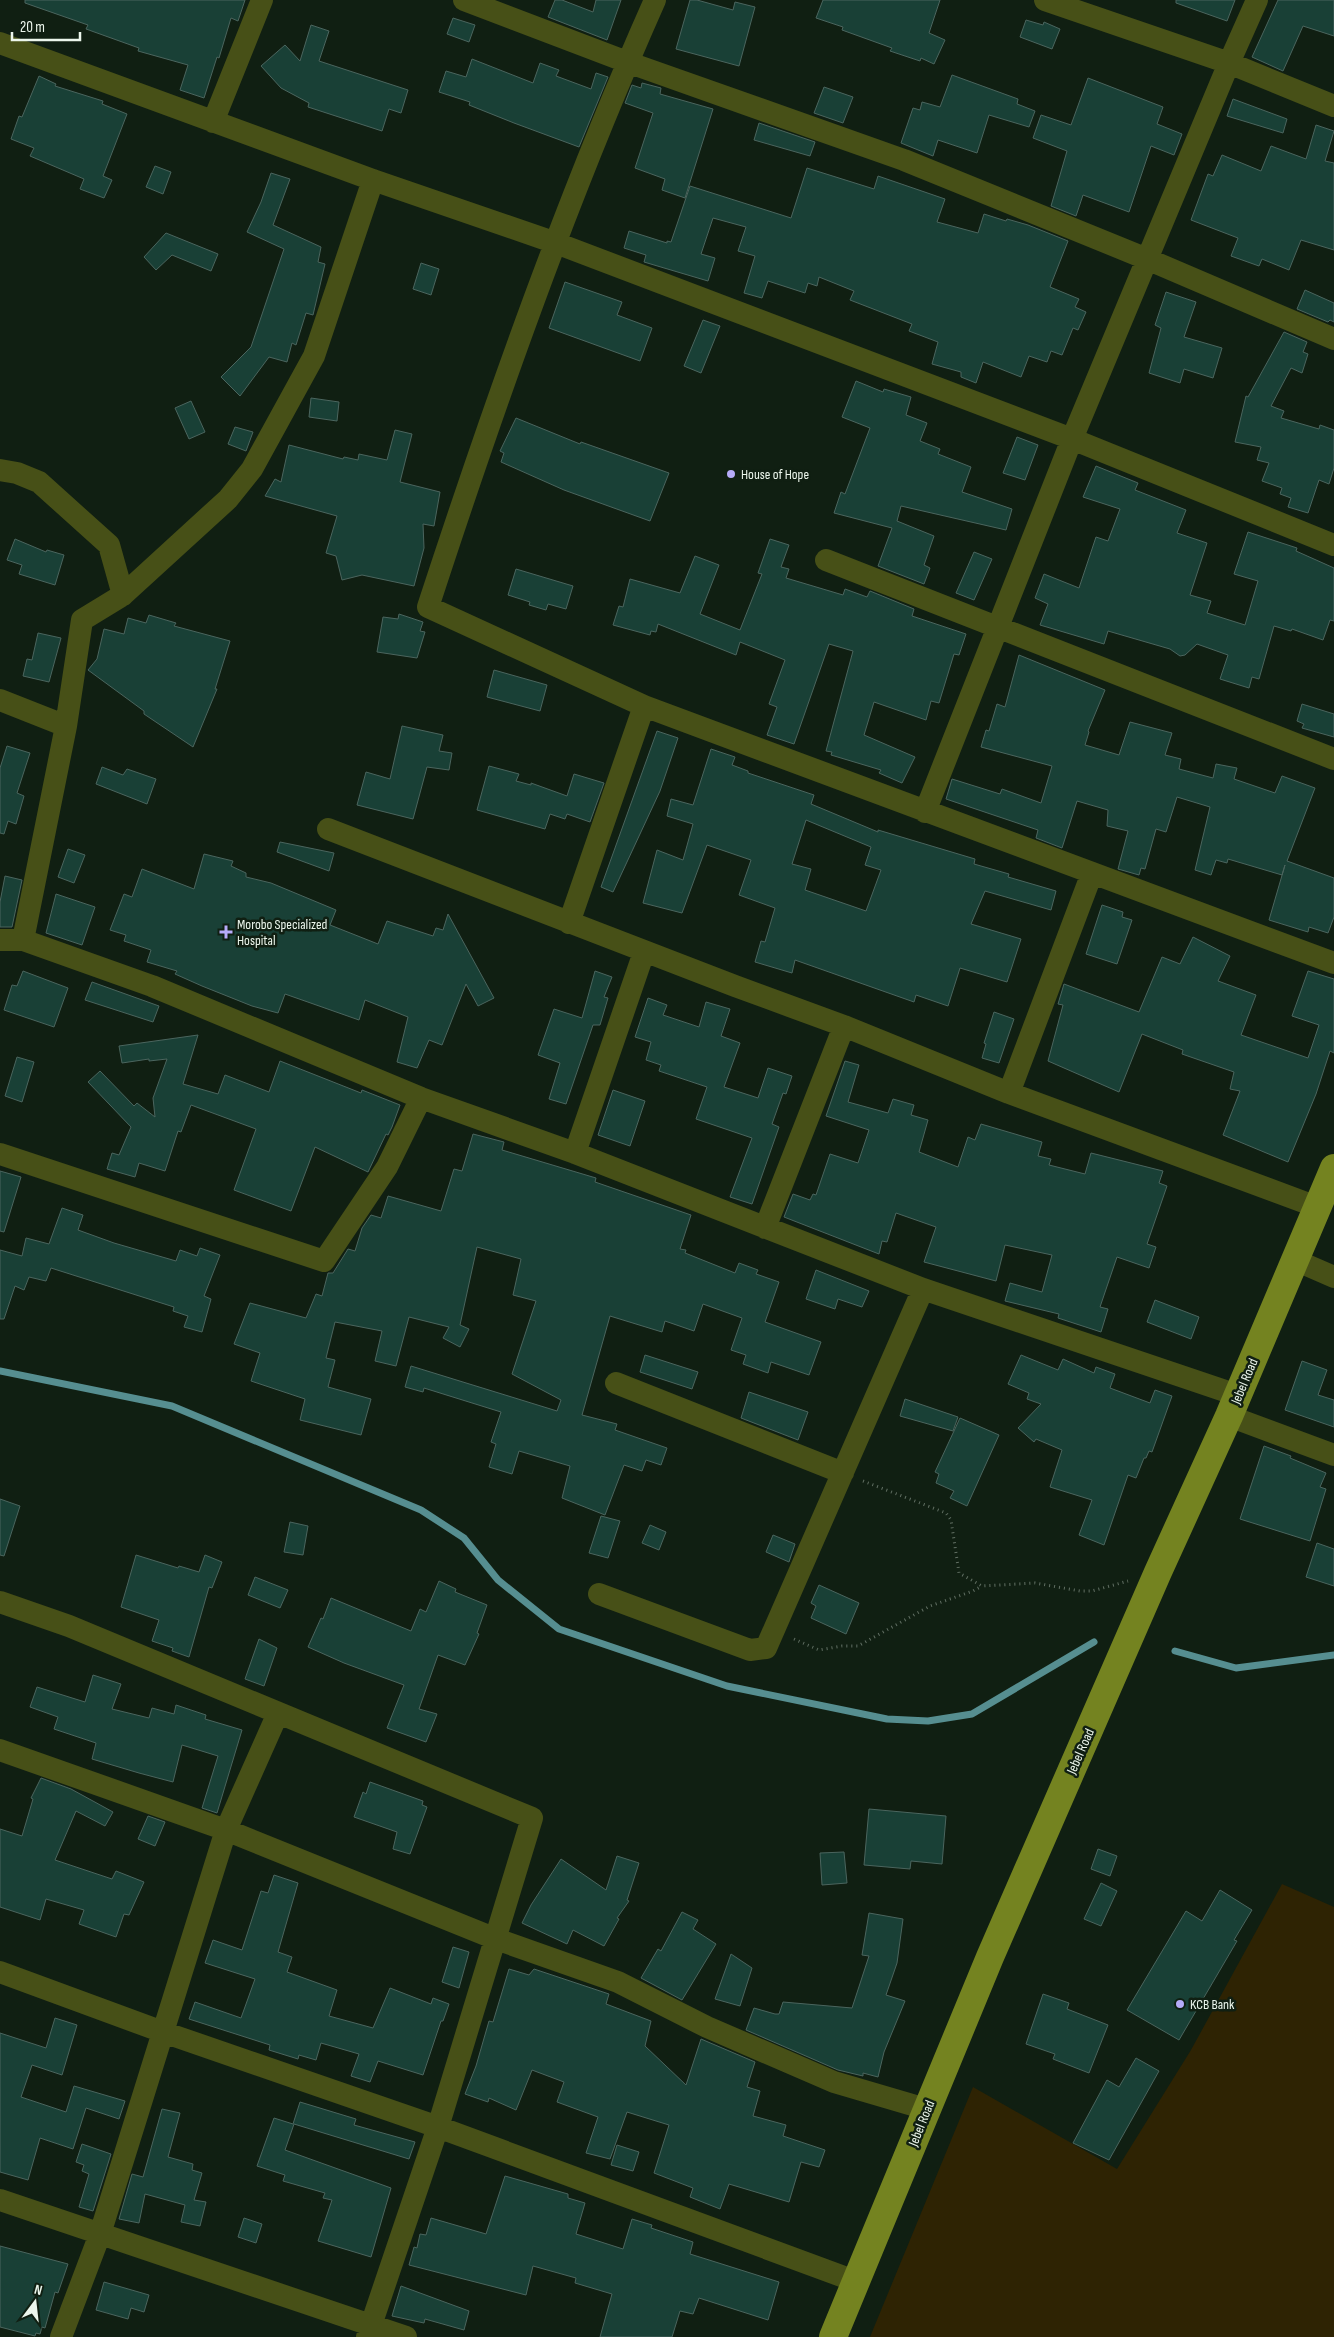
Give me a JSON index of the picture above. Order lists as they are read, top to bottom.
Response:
{
  "streets": {
    "main road": ["Jebel Road"]
  },
  "places": {
    "other": ["House of Hope", "KCB Bank"],
    "health": ["Morobo Specialized Hospital"]
  },
  "scale_bar": "20 m",
  "north": "top"
}
